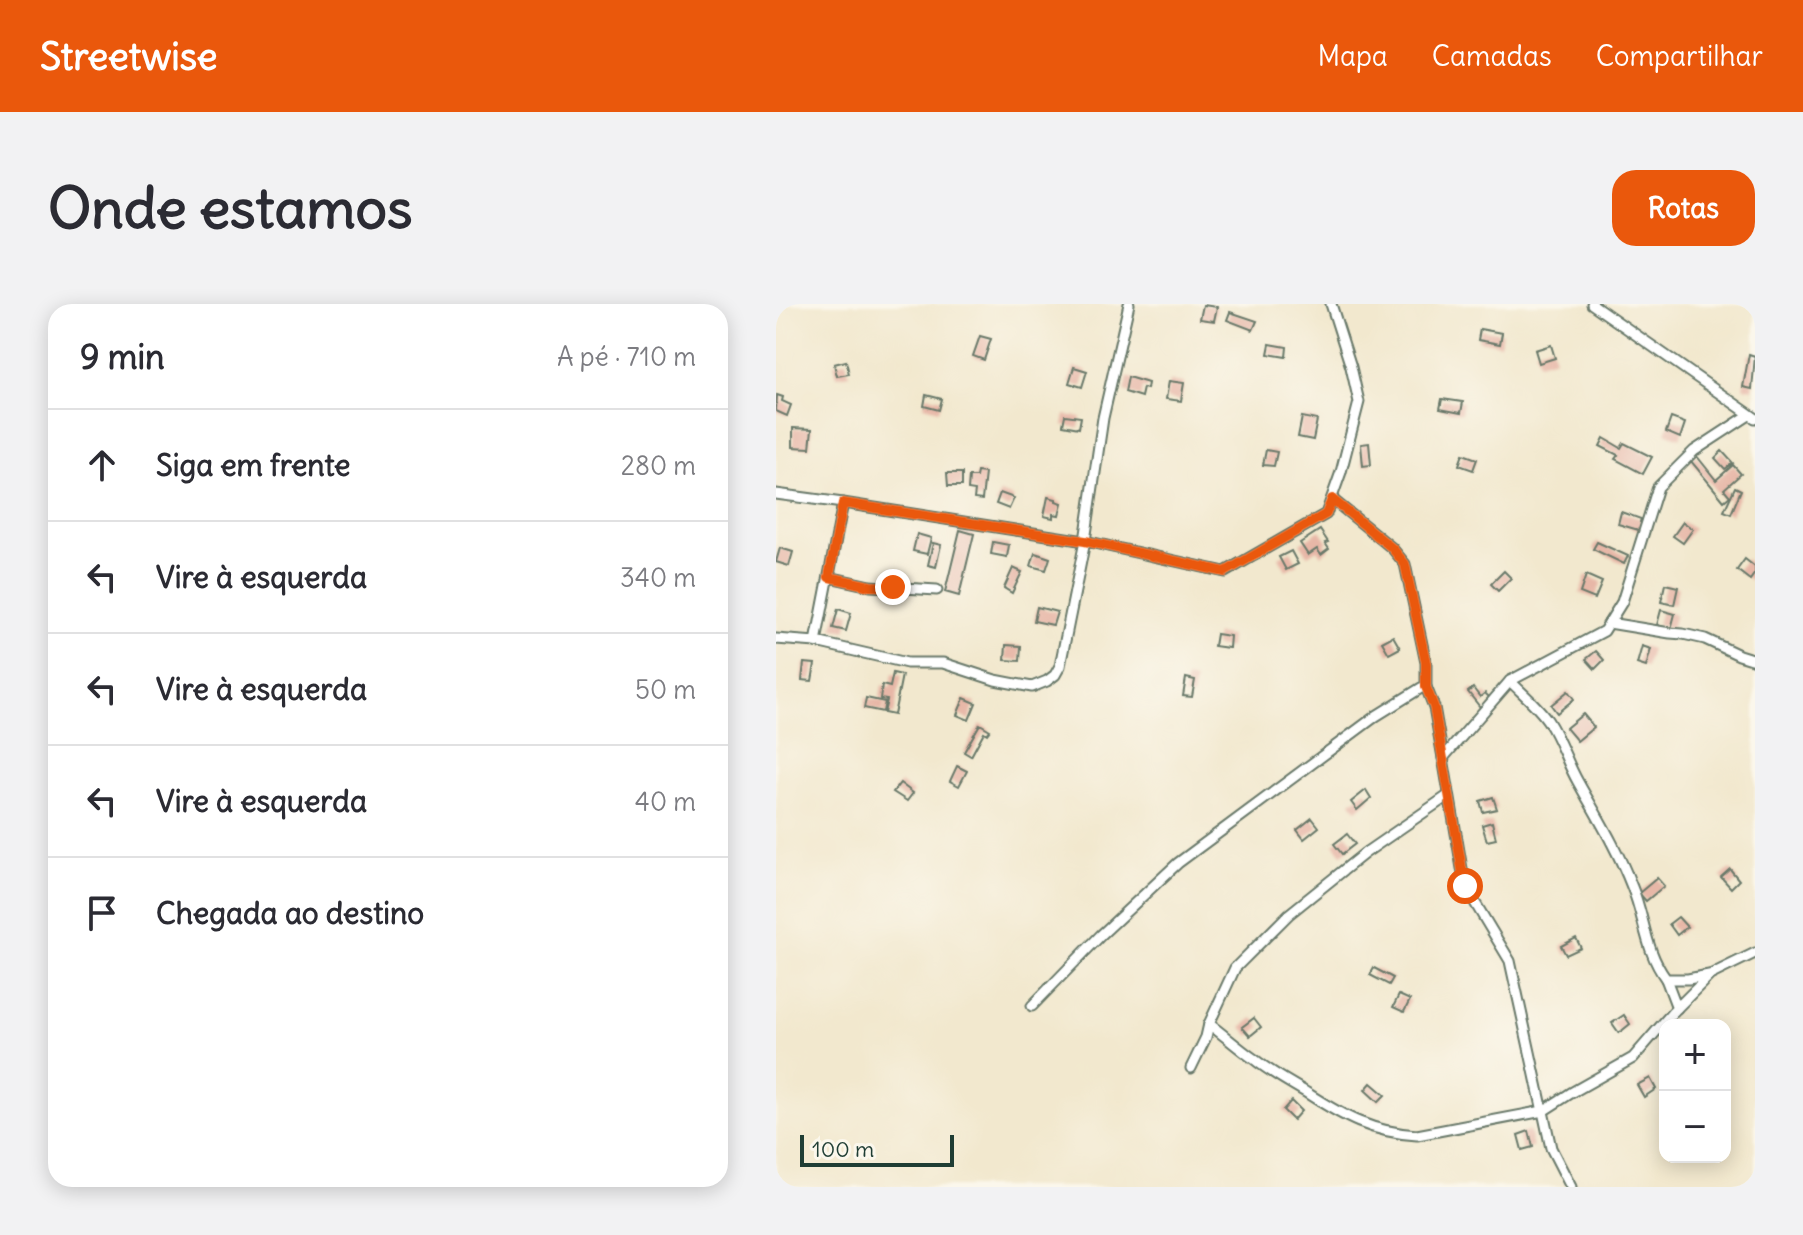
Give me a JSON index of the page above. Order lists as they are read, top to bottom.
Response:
{
  "scale_bar": "100 m",
  "page": {
    "header": "Streetwise",
    "nav": ["Mapa", "Camadas", "Compartilhar"],
    "buttons": "Rotas",
    "title": "Onde estamos",
    "heading": ["9 min", "A pé · 710 m"],
    "list": [
      ["Siga em frente", "280 m"],
      ["Vire à esquerda", "340 m"],
      ["Vire à esquerda", "50 m"],
      ["Vire à esquerda", "40 m"],
      "Chegada ao destino"
    ],
    "map_buttons": ["+", "−"],
    "scale": "100 m"
  }
}
